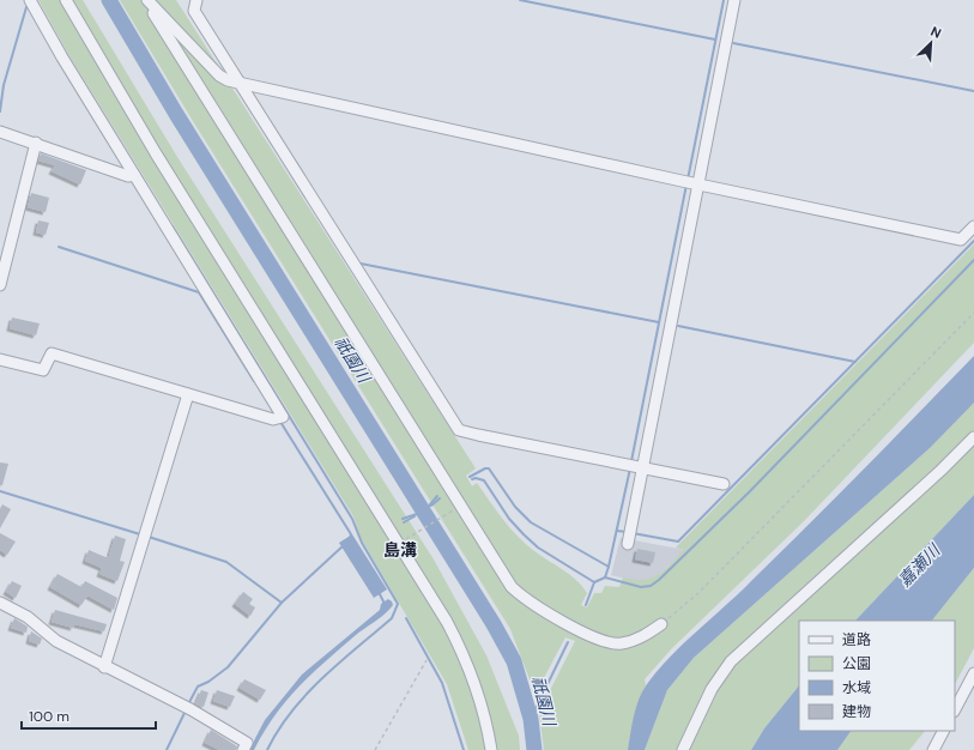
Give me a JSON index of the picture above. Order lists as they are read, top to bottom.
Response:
{
  "districts": ["島溝"],
  "water": ["祇園川", "嘉瀬川"],
  "legend": [
    "道路",
    "公園",
    "水域",
    "建物"
  ],
  "scale_bar": "100 m",
  "north": "top right"
}
